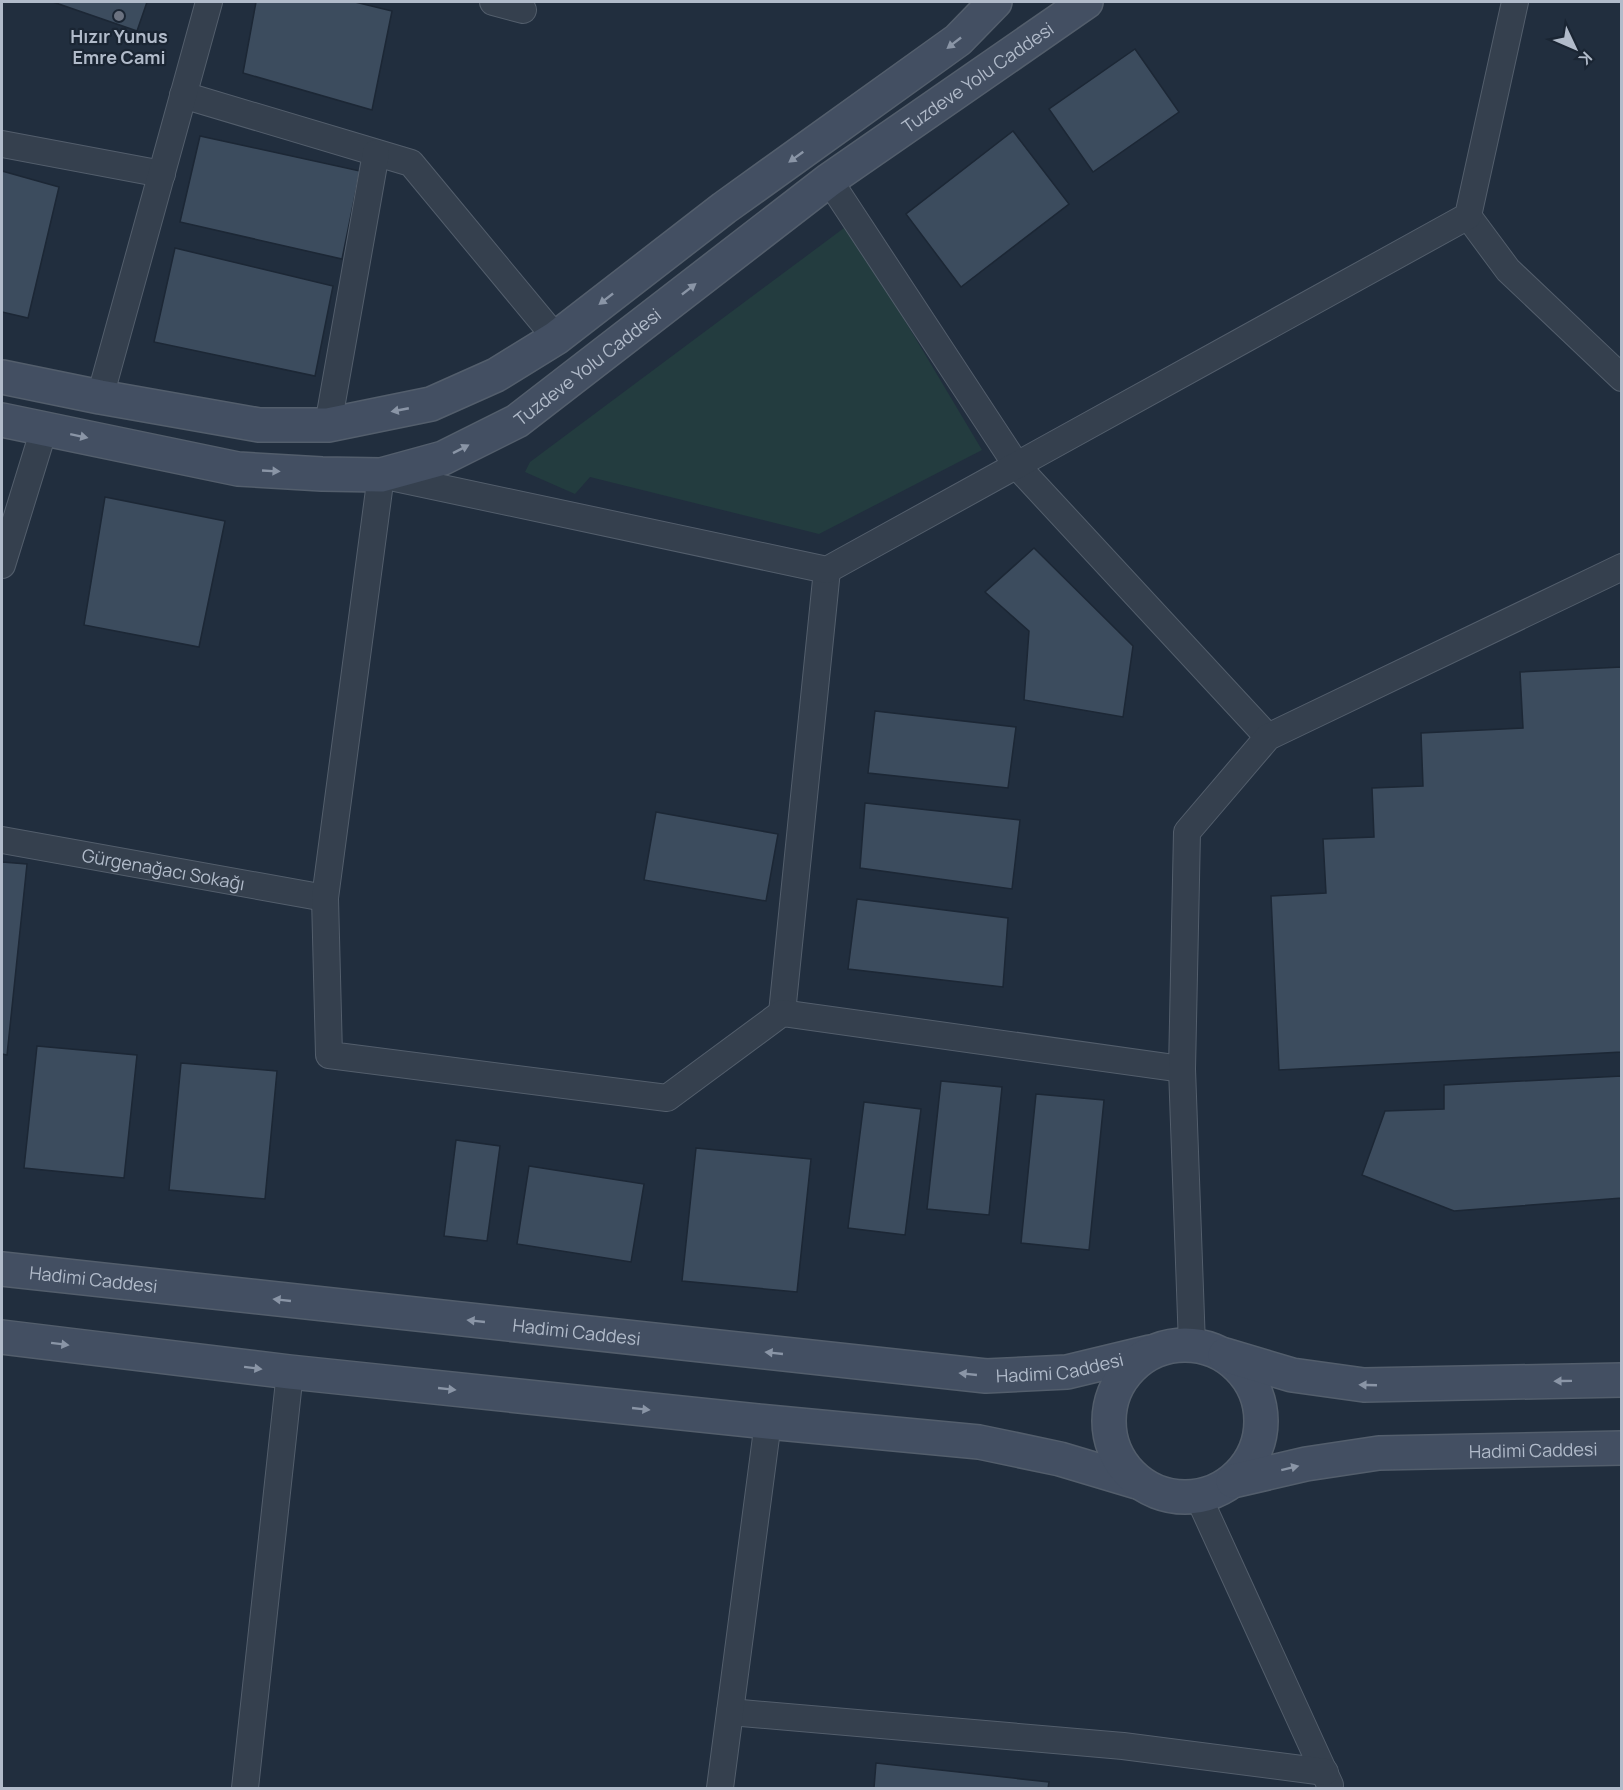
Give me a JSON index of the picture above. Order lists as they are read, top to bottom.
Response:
{
  "streets": {
    "main road": ["Tuzdeve Yolu Caddesi", "Hadimi Caddesi"],
    "street": ["Gürgenağacı Sokağı"]
  },
  "places": ["Hızır Yunus Emre Cami"],
  "north": "bottom right"
}
